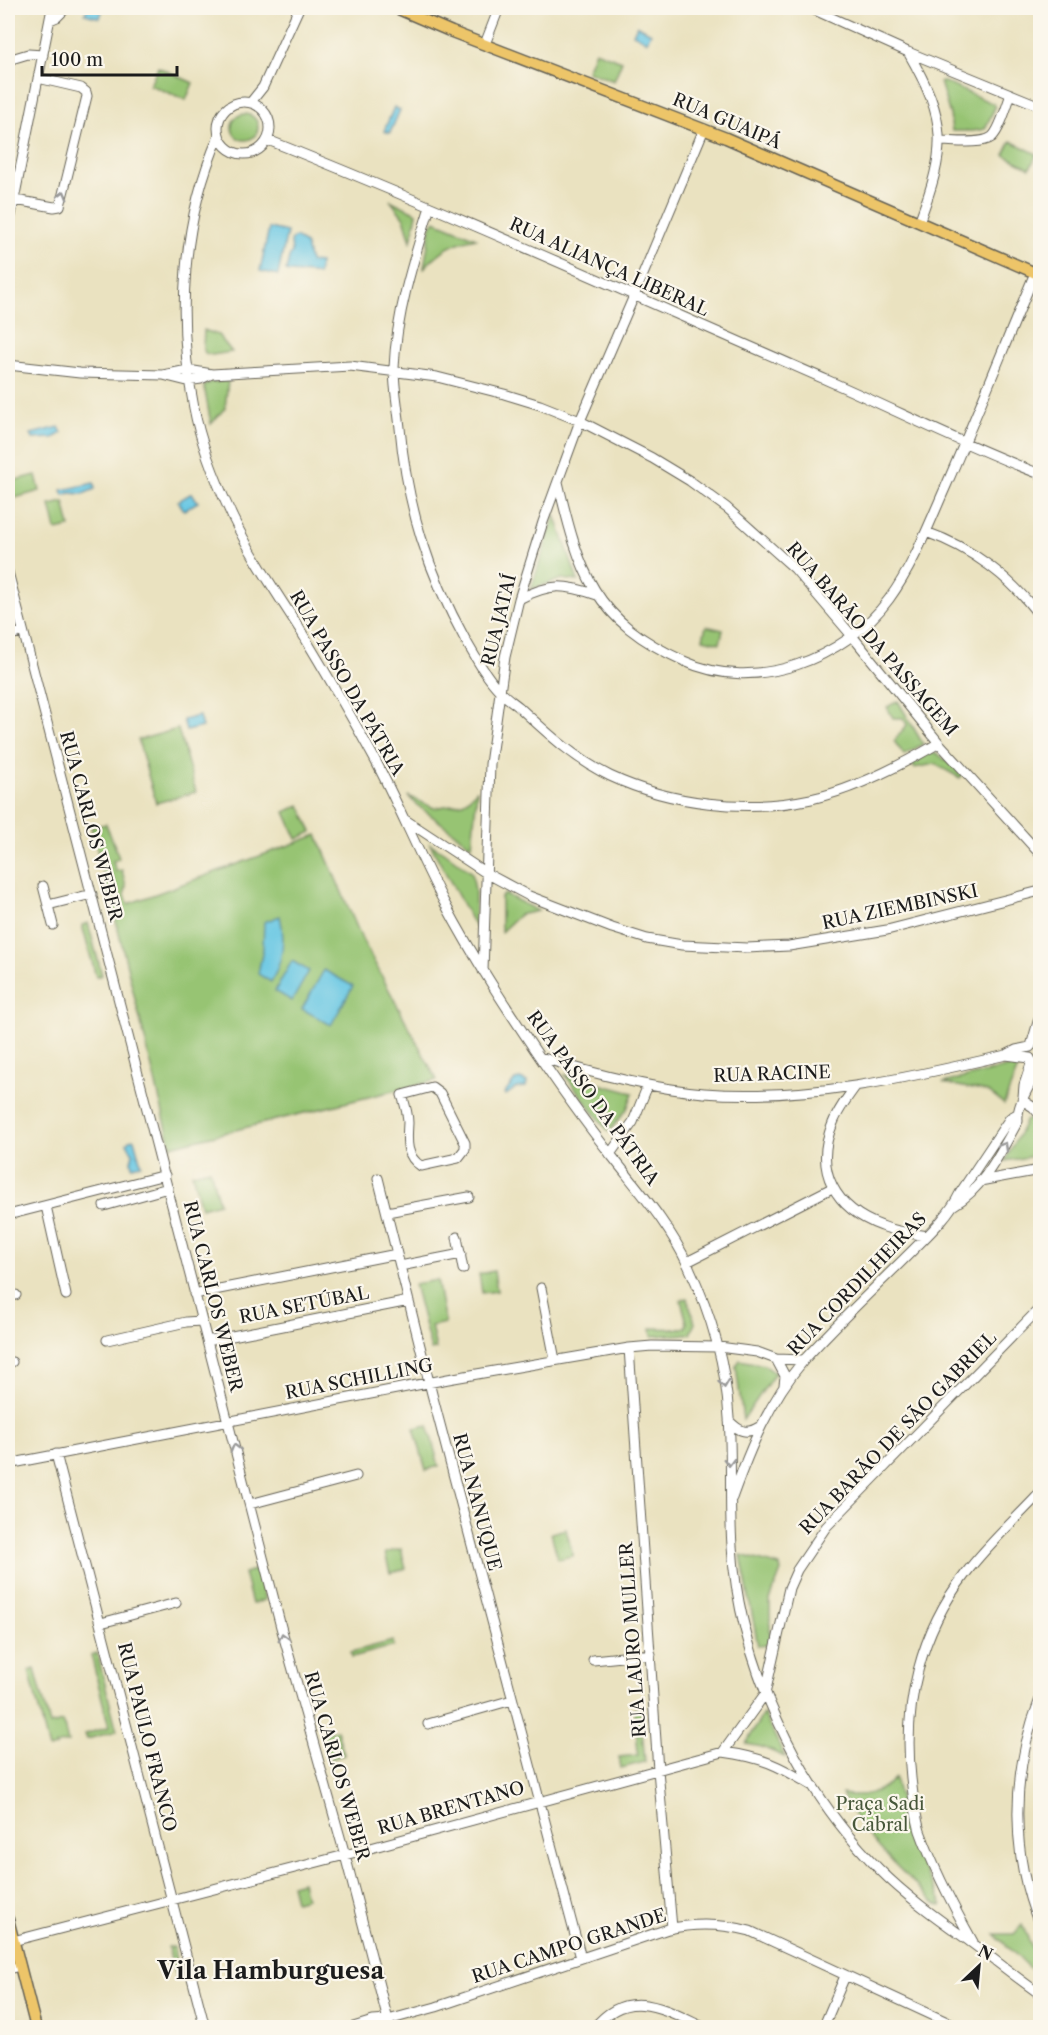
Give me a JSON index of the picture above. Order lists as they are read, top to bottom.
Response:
{
  "streets": {
    "main road": ["RUA GUAIPÁ"],
    "street": [
      "RUA ALIANÇA LIBERAL",
      "RUA JATAÍ",
      "RUA BARÃO DA PASSAGEM",
      "RUA PASSO DA PÁTRIA",
      "RUA CARLOS WEBER",
      "RUA ZIEMBINSKI",
      "RUA RACINE",
      "RUA CORDILHEIRAS",
      "RUA SETÚBAL",
      "RUA SCHILLING",
      "RUA BARÃO DE SÃO GABRIEL",
      "RUA NANUQUE",
      "RUA LAURO MULLER",
      "RUA PAULO FRANCO",
      "RUA BRENTANO",
      "RUA CAMPO GRANDE"
    ]
  },
  "crossings": [
    ["RUA GUAIPÁ", "RUA JATAÍ"],
    ["RUA ALIANÇA LIBERAL", "RUA JATAÍ"],
    ["RUA ALIANÇA LIBERAL", "RUA PASSO DA PÁTRIA"],
    ["RUA JATAÍ", "RUA BARÃO DA PASSAGEM"],
    ["RUA JATAÍ", "RUA PASSO DA PÁTRIA"],
    ["RUA JATAÍ", "RUA ZIEMBINSKI"],
    ["RUA BARÃO DA PASSAGEM", "RUA PASSO DA PÁTRIA"],
    ["RUA PASSO DA PÁTRIA", "RUA ZIEMBINSKI"],
    ["RUA PASSO DA PÁTRIA", "RUA RACINE"],
    ["RUA PASSO DA PÁTRIA", "RUA CORDILHEIRAS"],
    ["RUA PASSO DA PÁTRIA", "RUA SCHILLING"],
    ["RUA PASSO DA PÁTRIA", "RUA BARÃO DE SÃO GABRIEL"],
    ["RUA PASSO DA PÁTRIA", "RUA BRENTANO"],
    ["RUA CARLOS WEBER", "RUA SETÚBAL"],
    ["RUA CARLOS WEBER", "RUA SCHILLING"],
    ["RUA CARLOS WEBER", "RUA BRENTANO"],
    ["RUA CARLOS WEBER", "RUA CAMPO GRANDE"],
    ["RUA RACINE", "RUA CORDILHEIRAS"],
    ["RUA CORDILHEIRAS", "RUA SCHILLING"],
    ["RUA SETÚBAL", "RUA NANUQUE"],
    ["RUA SCHILLING", "RUA NANUQUE"],
    ["RUA SCHILLING", "RUA LAURO MULLER"],
    ["RUA SCHILLING", "RUA PAULO FRANCO"],
    ["RUA NANUQUE", "RUA BRENTANO"],
    ["RUA NANUQUE", "RUA CAMPO GRANDE"],
    ["RUA LAURO MULLER", "RUA BRENTANO"],
    ["RUA LAURO MULLER", "RUA CAMPO GRANDE"],
    ["RUA PAULO FRANCO", "RUA BRENTANO"]
  ],
  "districts": ["Vila Hamburguesa"],
  "parks": ["Praça Sadi Cabral"],
  "scale_bar": "100 m",
  "north": "top right"
}
